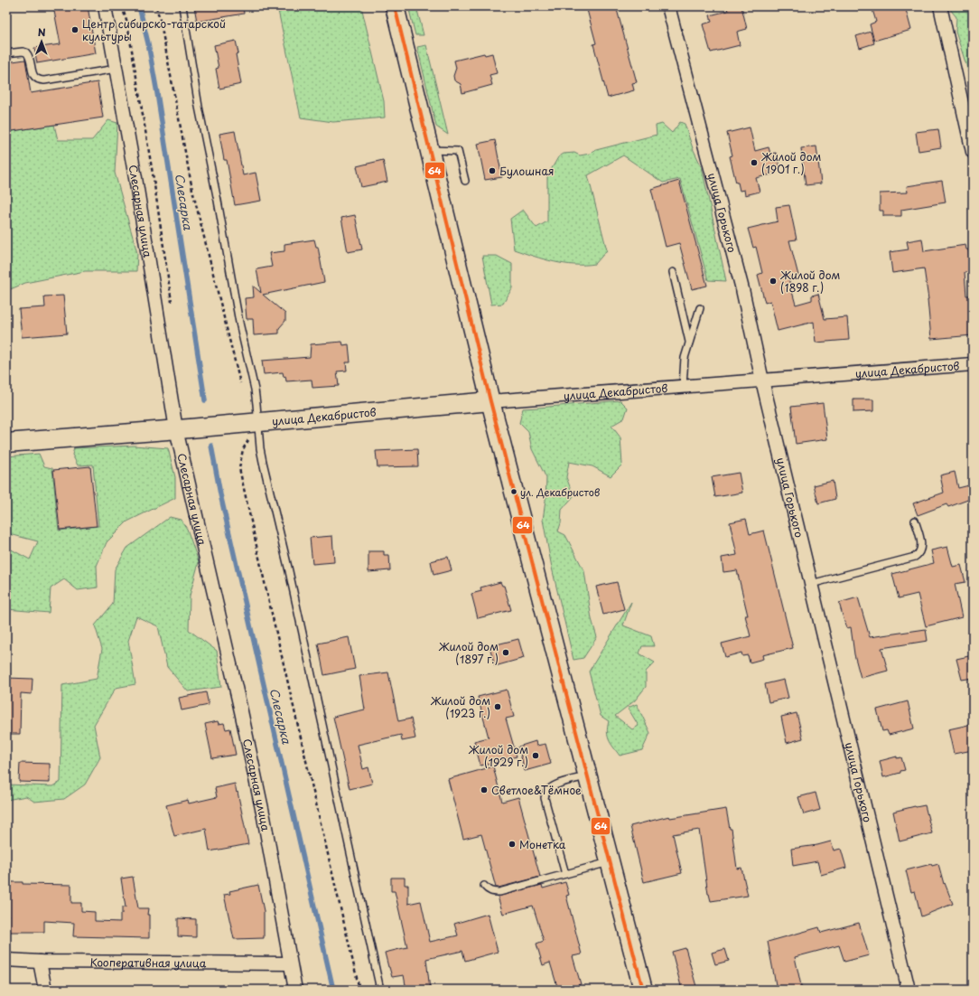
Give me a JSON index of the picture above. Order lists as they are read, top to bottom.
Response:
{
  "streets": {
    "main road": ["улица Декабристов"],
    "street": ["Слесарная улица", "улица Горького", "Кооперативная улица"]
  },
  "crossings": [
    ["Слесарная улица", "улица Декабристов"],
    ["Слесарная улица", "Кооперативная улица"],
    ["улица Горького", "улица Декабристов"]
  ],
  "water": ["Слесарка"],
  "places": [
    "Центр сибирско-татарской культуры",
    "Жилой дом (1901 г.)",
    "Булошная",
    "Жилой дом (1898 г.)",
    "ул. Декабристов",
    "Жилой дом (1897 г.)",
    "Жилой дом (1923 г.)",
    "Жилой дом (1929 г.)",
    "Светлое&Тёмное",
    "Монетка"
  ],
  "lines": ["transit line 64"],
  "north": "top"
}
